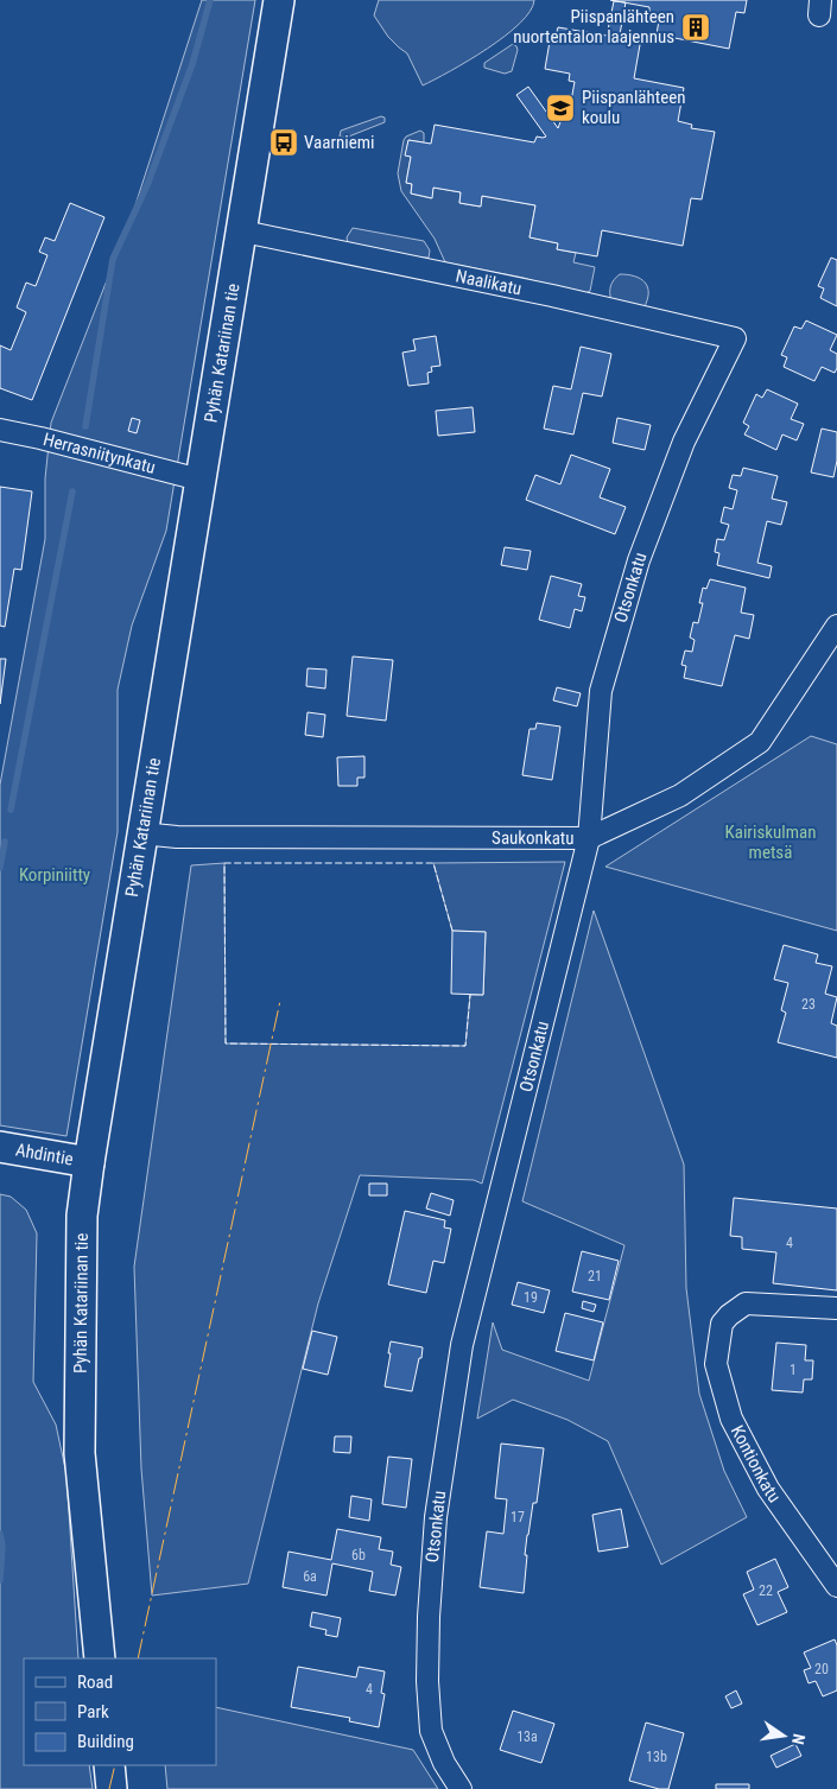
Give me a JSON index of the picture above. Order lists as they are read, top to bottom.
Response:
{
  "streets": {
    "street": [
      "Naalikatu",
      "Pyhän Katariinan tie",
      "Herrasniitynkatu",
      "Otsonkatu",
      "Saukonkatu",
      "Ahdintie",
      "Kontionkatu"
    ]
  },
  "crossings": [
    ["Naalikatu", "Pyhän Katariinan tie"],
    ["Naalikatu", "Otsonkatu"],
    ["Pyhän Katariinan tie", "Herrasniitynkatu"],
    ["Pyhän Katariinan tie", "Saukonkatu"],
    ["Pyhän Katariinan tie", "Ahdintie"],
    ["Otsonkatu", "Saukonkatu"]
  ],
  "parks": ["Kairiskulman metsä", "Korpiniitty"],
  "places": {
    "building": ["Piispanlähteen nuortentalon laajennus"],
    "school or university": ["Piispanlähteen koulu"],
    "bus stop": ["Vaarniemi"]
  },
  "house_numbers": [
    "23",
    "4",
    "21",
    "19",
    "1",
    "17",
    "6b",
    "6a",
    "22",
    "20",
    "4",
    "13a",
    "13b"
  ],
  "legend": ["Road", "Park", "Building"],
  "north": "right"
}
